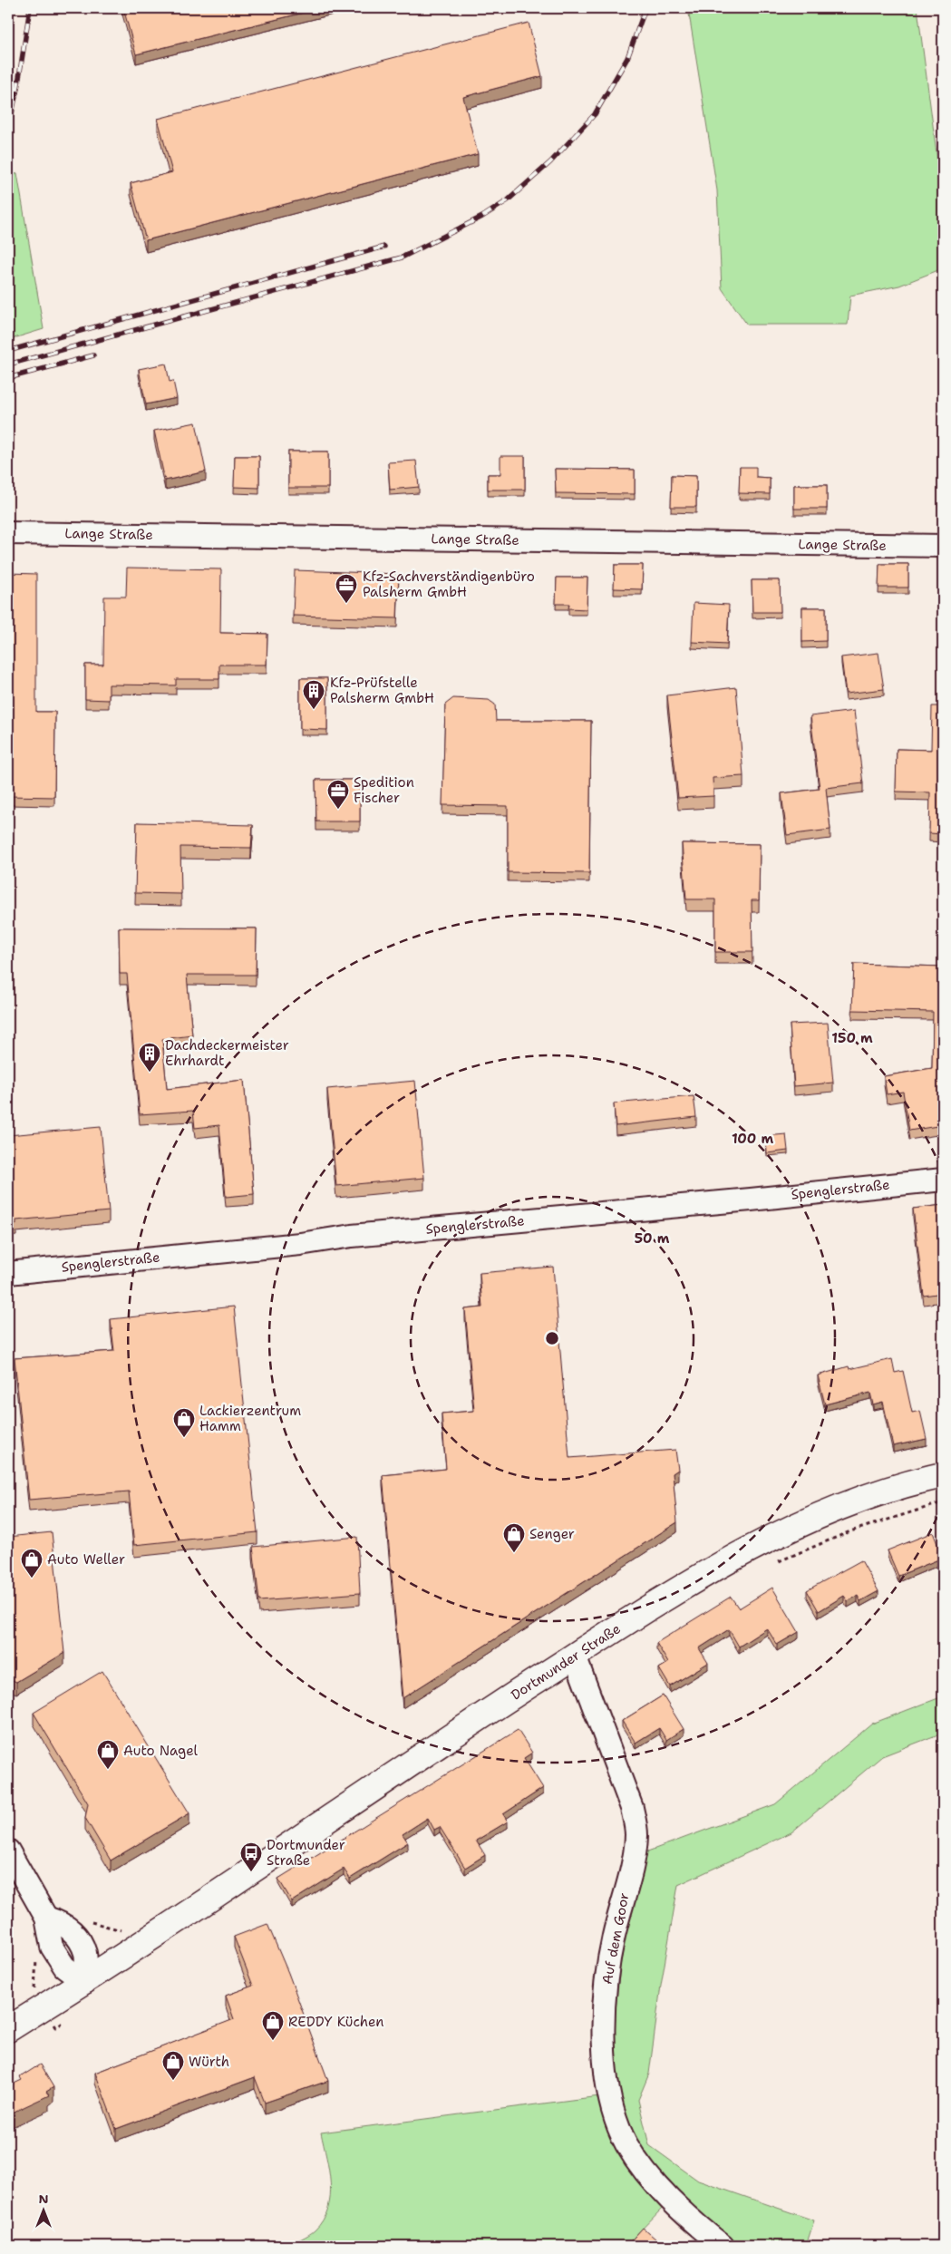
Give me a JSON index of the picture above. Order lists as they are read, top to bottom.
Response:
{
  "streets": {
    "main road": ["Dortmunder Straße"],
    "street": ["Lange Straße", "Spenglerstraße", "Auf dem Goor"]
  },
  "crossings": [
    ["Dortmunder Straße", "Auf dem Goor"]
  ],
  "places": {
    "office": ["Kfz-Sachverständigenbüro Palsherm GmbH", "Spedition Fischer"],
    "building": ["Kfz-Prüfstelle Palsherm GmbH", "Dachdeckermeister Ehrhardt"],
    "shop": [
      "Lackierzentrum Hamm",
      "Senger",
      "Auto Weller",
      "Auto Nagel",
      "REDDY Küchen",
      "Würth"
    ],
    "bus stop": ["Dortmunder Straße"]
  },
  "north": "top",
  "rings": ["150 m", "100 m", "50 m"]
}
